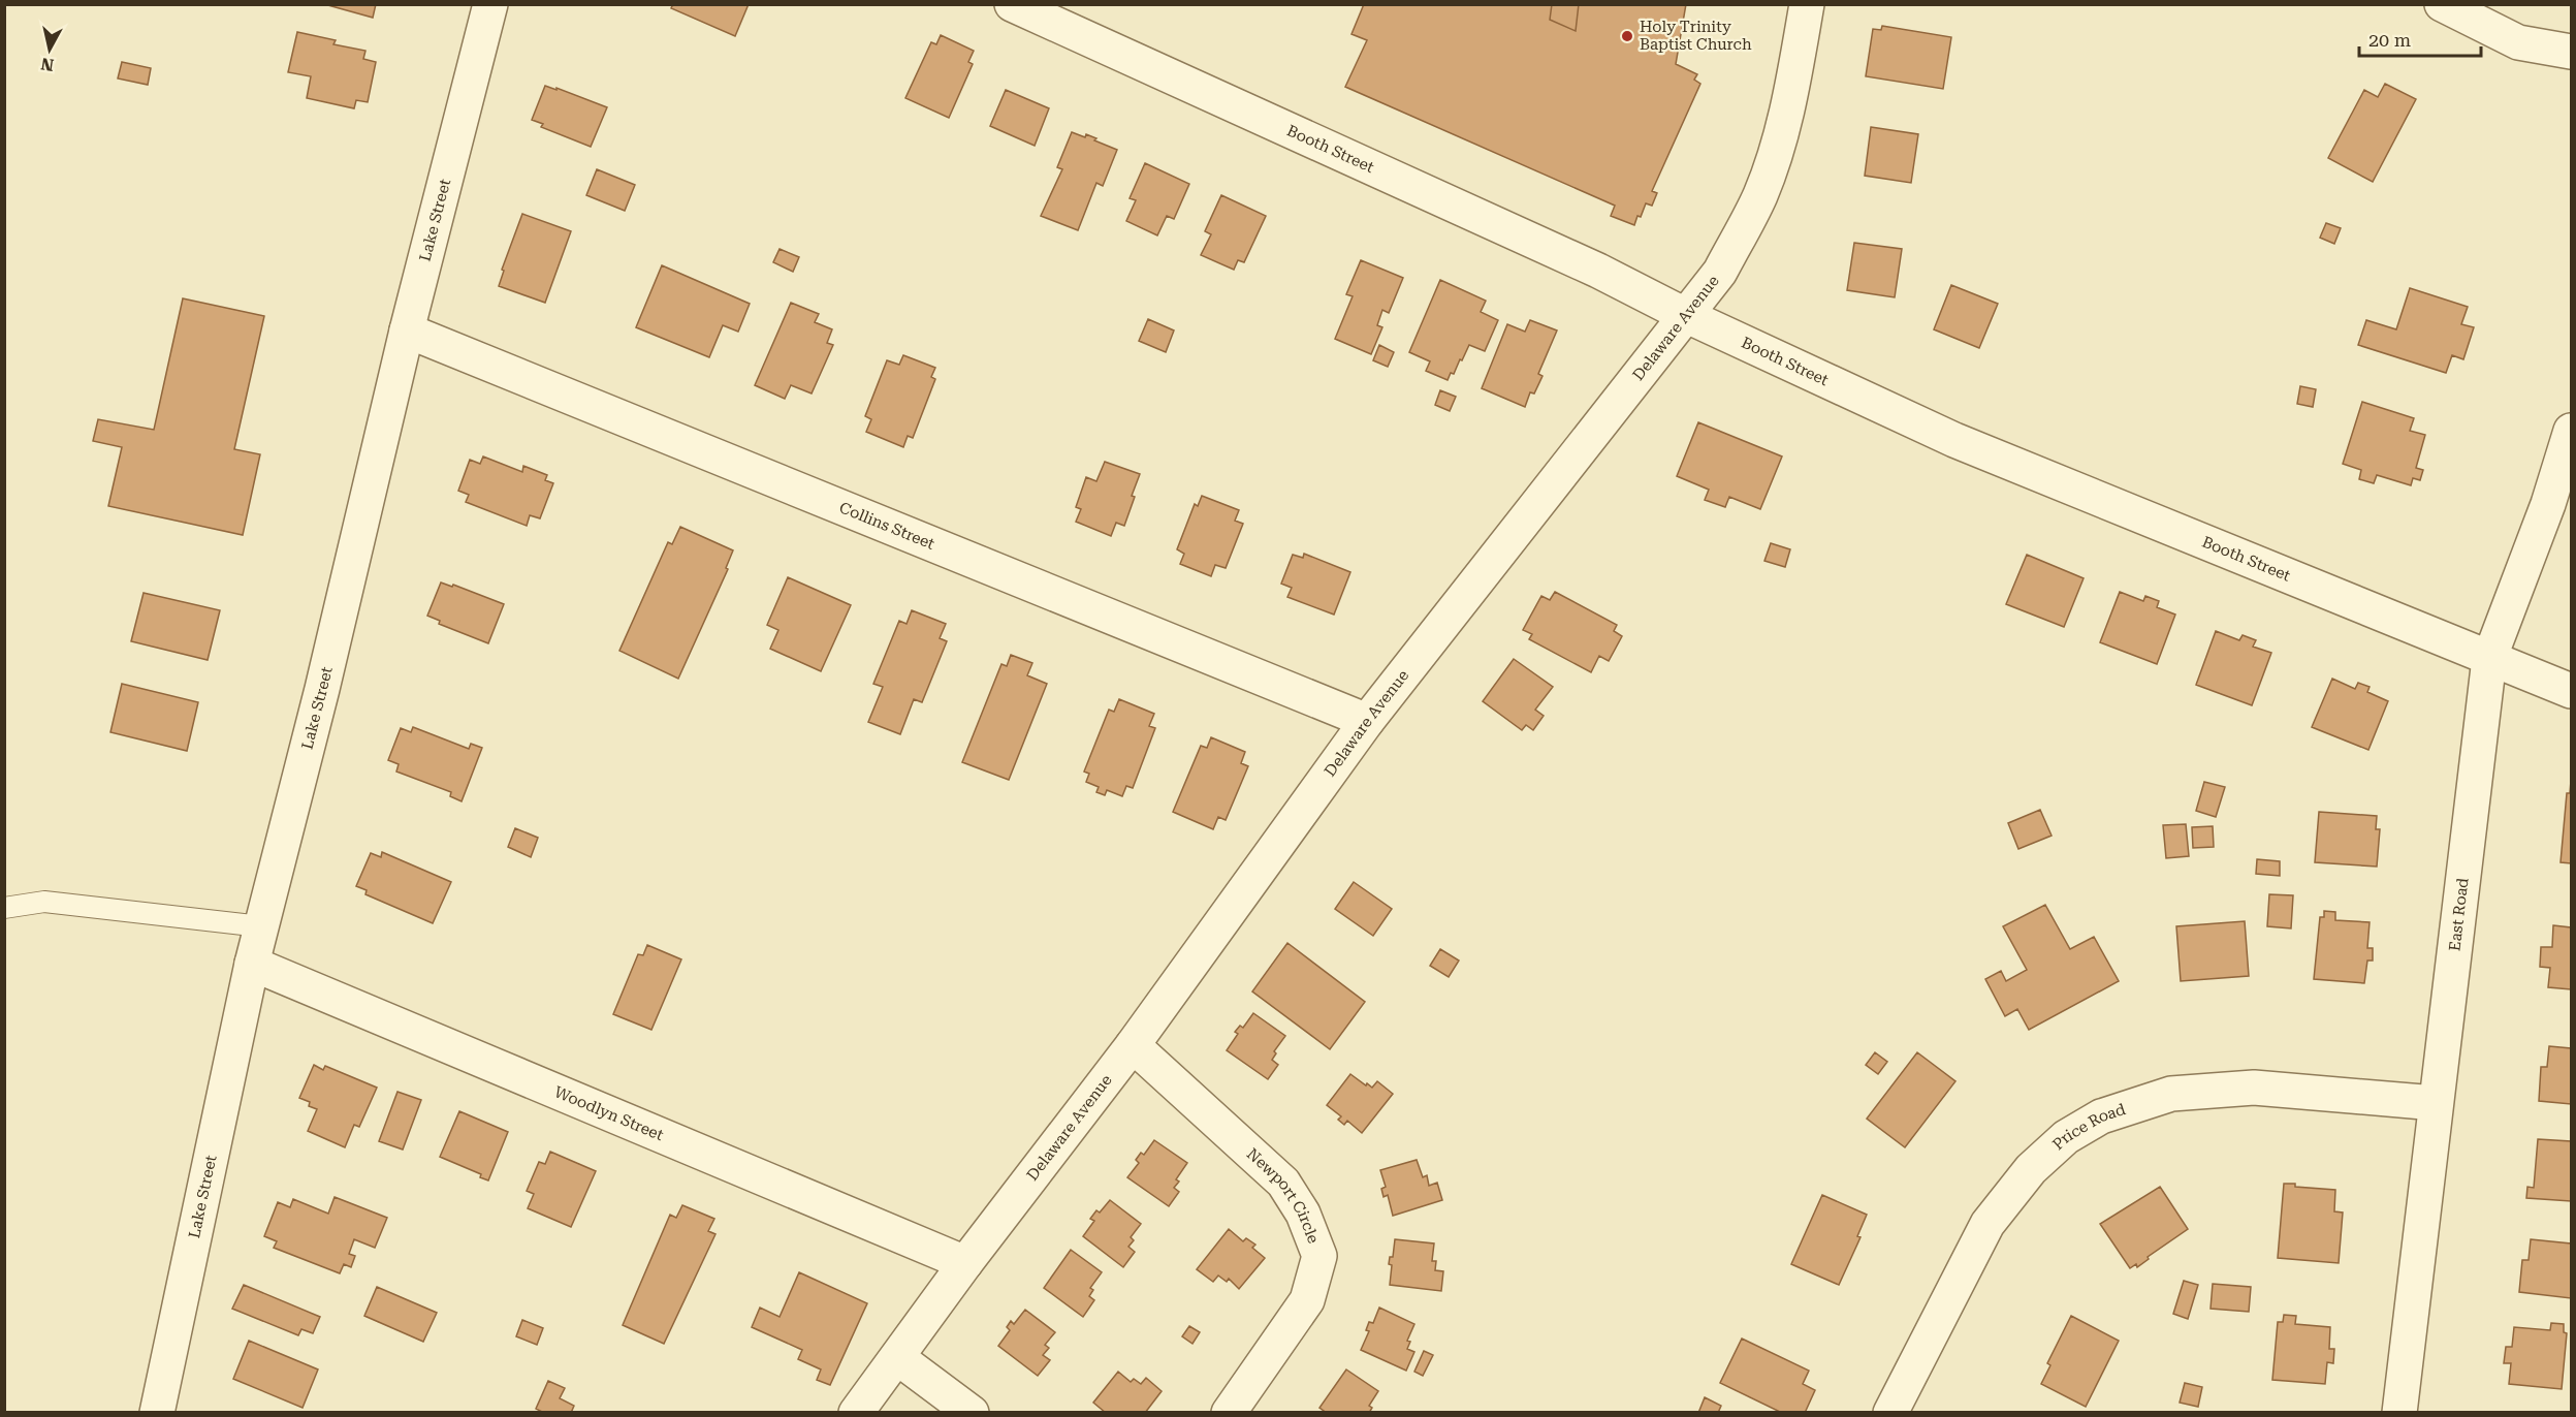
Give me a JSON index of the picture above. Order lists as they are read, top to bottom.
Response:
{
  "streets": {
    "street": [
      "Booth Street",
      "Lake Street",
      "Delaware Avenue",
      "Collins Street",
      "East Road",
      "Woodlyn Street",
      "Price Road",
      "Newport Circle"
    ]
  },
  "crossings": [
    ["Booth Street", "Delaware Avenue"],
    ["Booth Street", "East Road"],
    ["Lake Street", "Collins Street"],
    ["Lake Street", "Woodlyn Street"],
    ["Delaware Avenue", "Collins Street"],
    ["Delaware Avenue", "Woodlyn Street"],
    ["Delaware Avenue", "Newport Circle"],
    ["East Road", "Price Road"]
  ],
  "places": ["Holy Trinity Baptist Church"],
  "scale_bar": "20 m",
  "north": "bottom"
}
